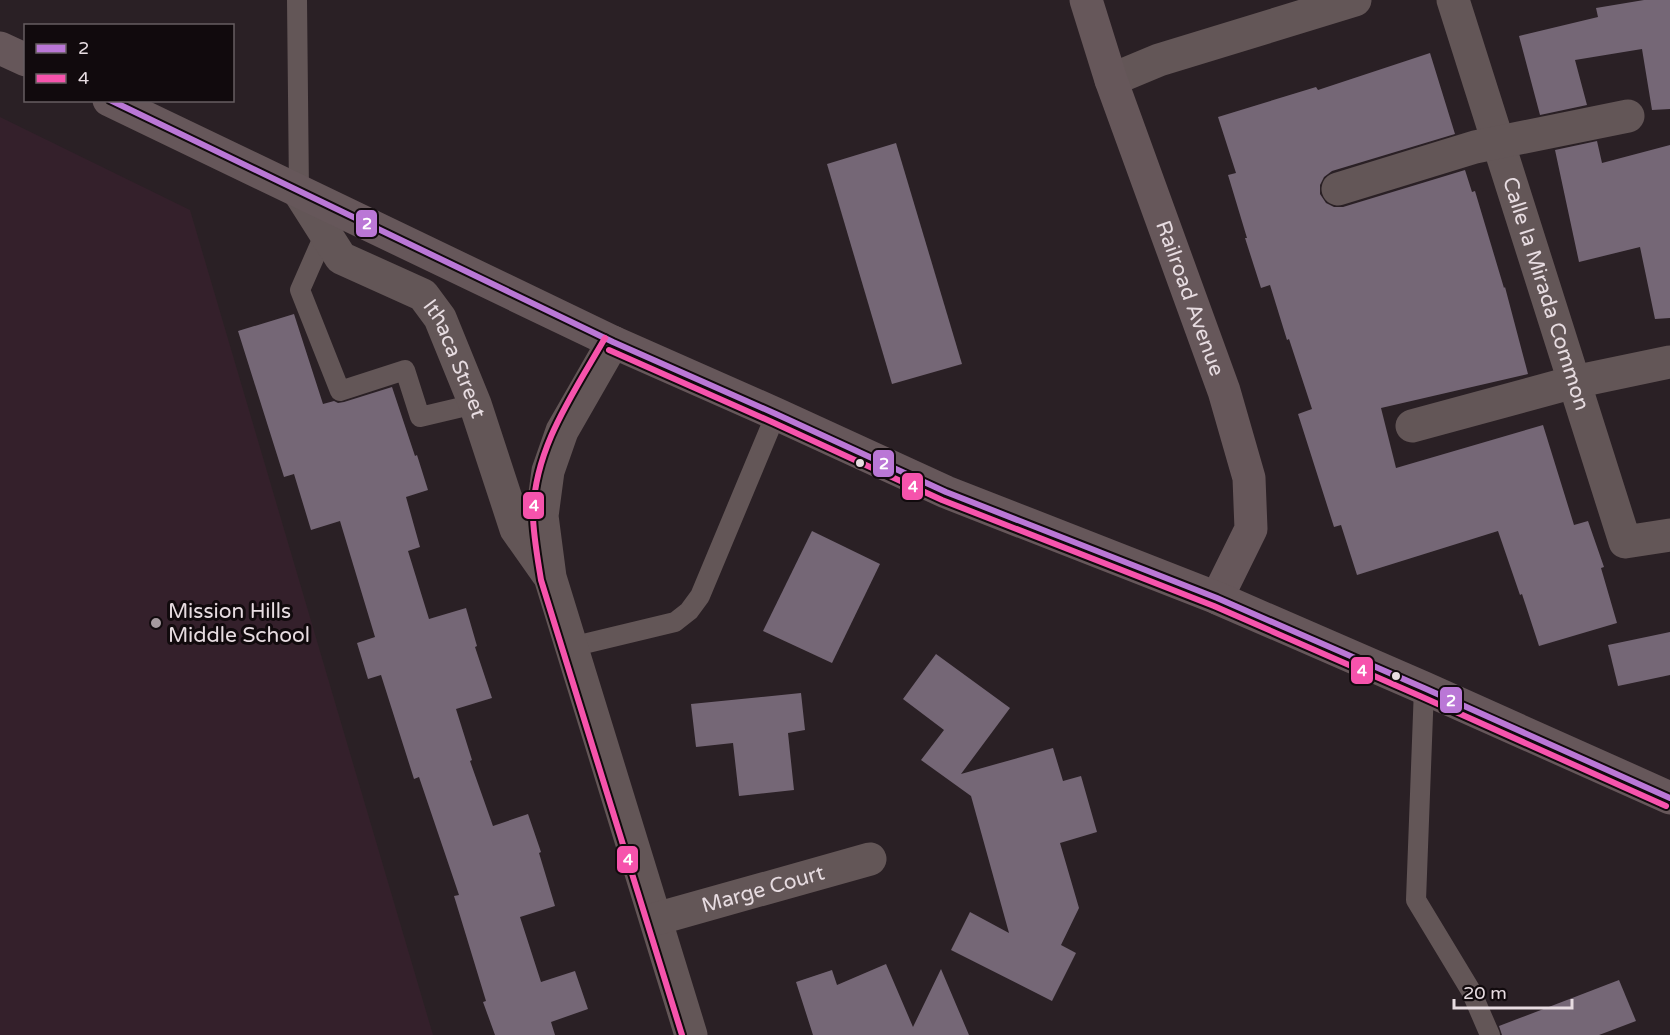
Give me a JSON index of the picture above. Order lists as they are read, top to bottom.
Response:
{
  "streets": {
    "main road": ["Railroad Avenue"],
    "street": ["Calle la Mirada Common", "Ithaca Street", "Marge Court"]
  },
  "crossings": [
    ["Ithaca Street", "Marge Court"]
  ],
  "places": ["Mission Hills Middle School"],
  "lines": ["transit line 2", "transit line 4"],
  "legend": ["2", "4"],
  "scale_bar": "20 m"
}
